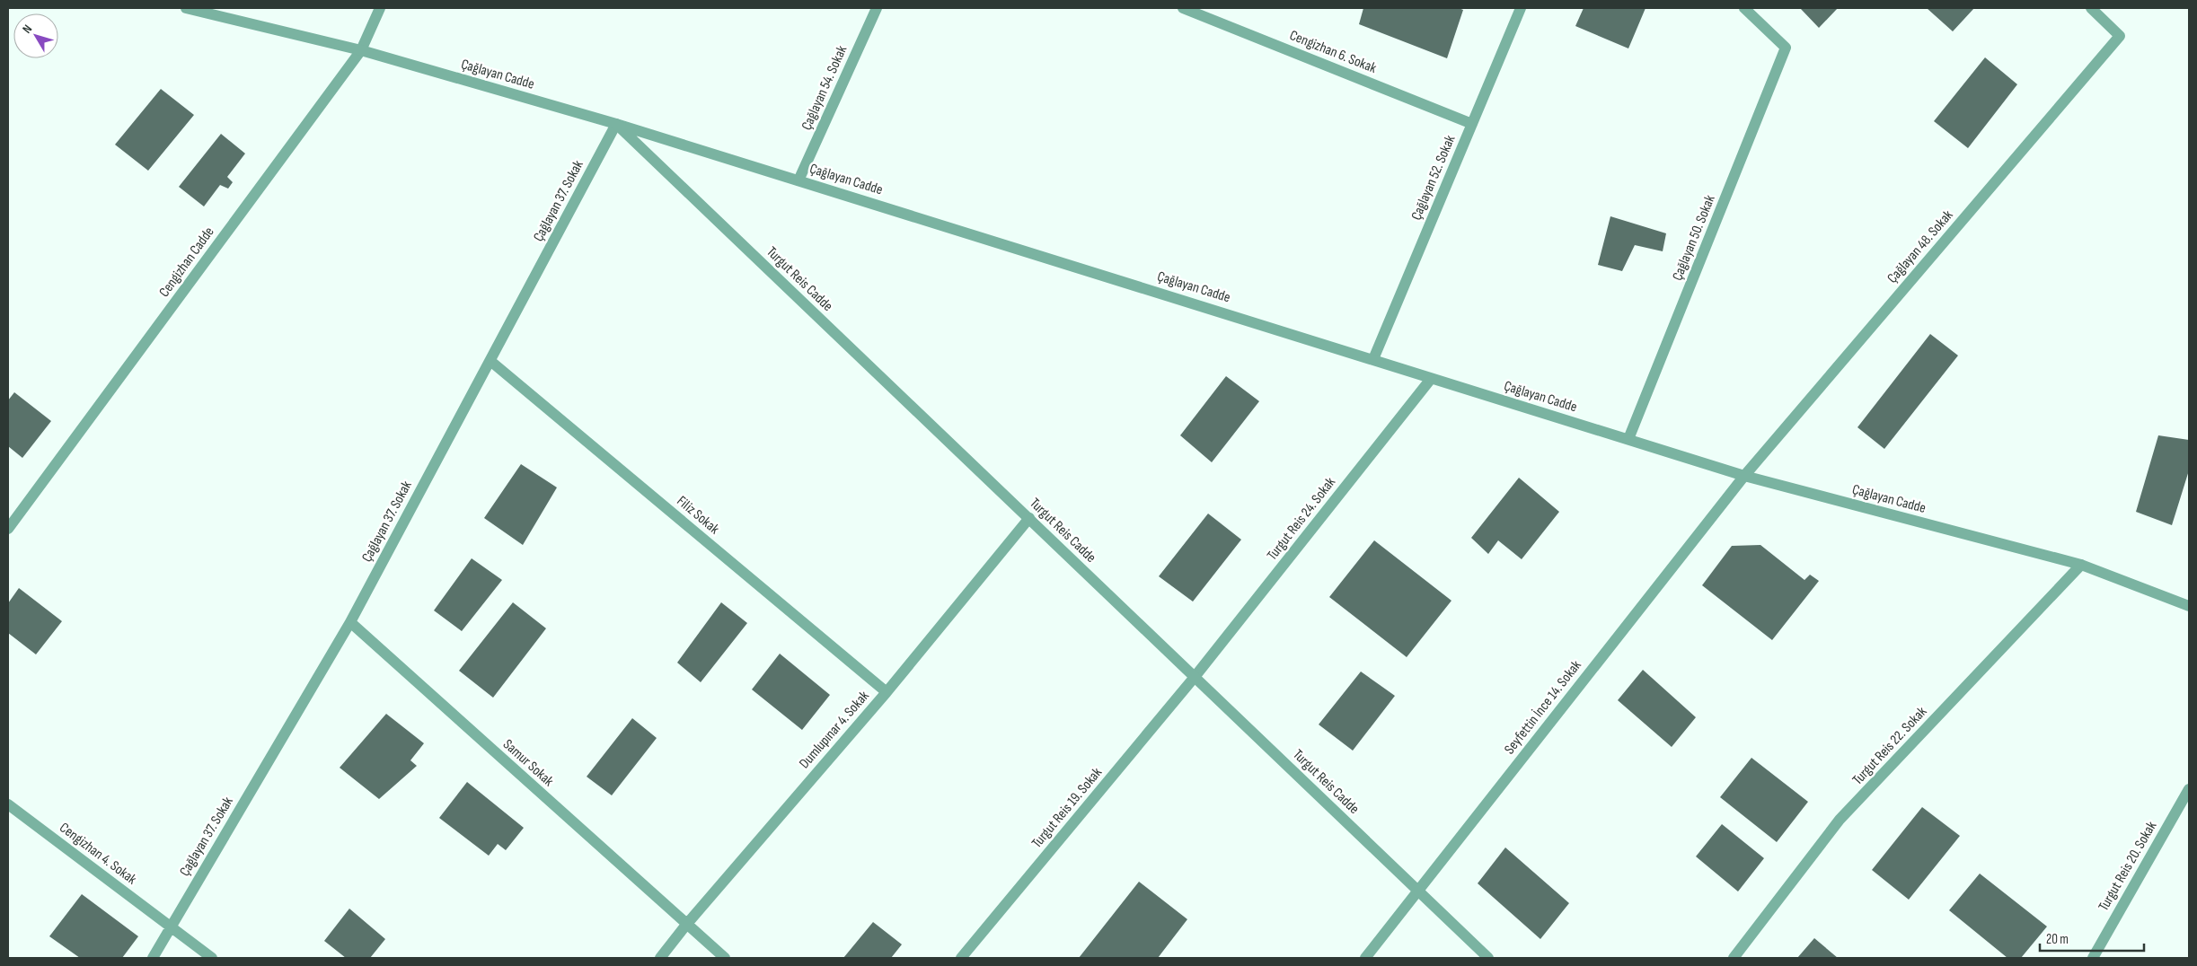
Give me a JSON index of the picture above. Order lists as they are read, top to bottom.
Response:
{
  "streets": {
    "street": [
      "Cengizhan 6. Sokak",
      "Çağlayan Cadde",
      "Çağlayan 54. Sokak",
      "Çağlayan 52. Sokak",
      "Çağlayan 37. Sokak",
      "Çağlayan 50. Sokak",
      "Çağlayan 48. Sokak",
      "Cengizhan Cadde",
      "Turgut Reis Cadde",
      "Filiz Sokak",
      "Turgut Reis 24. Sokak",
      "Seyfettin İnce 14. Sokak",
      "Dumlupınar 4. Sokak",
      "Turgut Reis 22. Sokak",
      "Samur Sokak",
      "Turgut Reis 19. Sokak",
      "Cengizhan 4. Sokak",
      "Turgut Reis 20. Sokak"
    ]
  },
  "crossings": [
    ["Cengizhan 6. Sokak", "Çağlayan 52. Sokak"],
    ["Çağlayan Cadde", "Çağlayan 54. Sokak"],
    ["Çağlayan Cadde", "Çağlayan 52. Sokak"],
    ["Çağlayan Cadde", "Çağlayan 37. Sokak"],
    ["Çağlayan Cadde", "Çağlayan 50. Sokak"],
    ["Çağlayan Cadde", "Çağlayan 48. Sokak"],
    ["Çağlayan Cadde", "Cengizhan Cadde"],
    ["Çağlayan Cadde", "Turgut Reis Cadde"],
    ["Çağlayan Cadde", "Turgut Reis 24. Sokak"],
    ["Çağlayan Cadde", "Seyfettin İnce 14. Sokak"],
    ["Çağlayan Cadde", "Turgut Reis 22. Sokak"],
    ["Çağlayan 37. Sokak", "Turgut Reis Cadde"],
    ["Çağlayan 37. Sokak", "Filiz Sokak"],
    ["Çağlayan 37. Sokak", "Samur Sokak"],
    ["Çağlayan 37. Sokak", "Cengizhan 4. Sokak"],
    ["Çağlayan 48. Sokak", "Seyfettin İnce 14. Sokak"],
    ["Turgut Reis Cadde", "Turgut Reis 24. Sokak"],
    ["Turgut Reis Cadde", "Seyfettin İnce 14. Sokak"],
    ["Turgut Reis Cadde", "Dumlupınar 4. Sokak"],
    ["Turgut Reis Cadde", "Turgut Reis 19. Sokak"],
    ["Filiz Sokak", "Dumlupınar 4. Sokak"],
    ["Turgut Reis 24. Sokak", "Turgut Reis 19. Sokak"],
    ["Dumlupınar 4. Sokak", "Samur Sokak"]
  ],
  "scale_bar": "20 m",
  "north": "top left"
}
